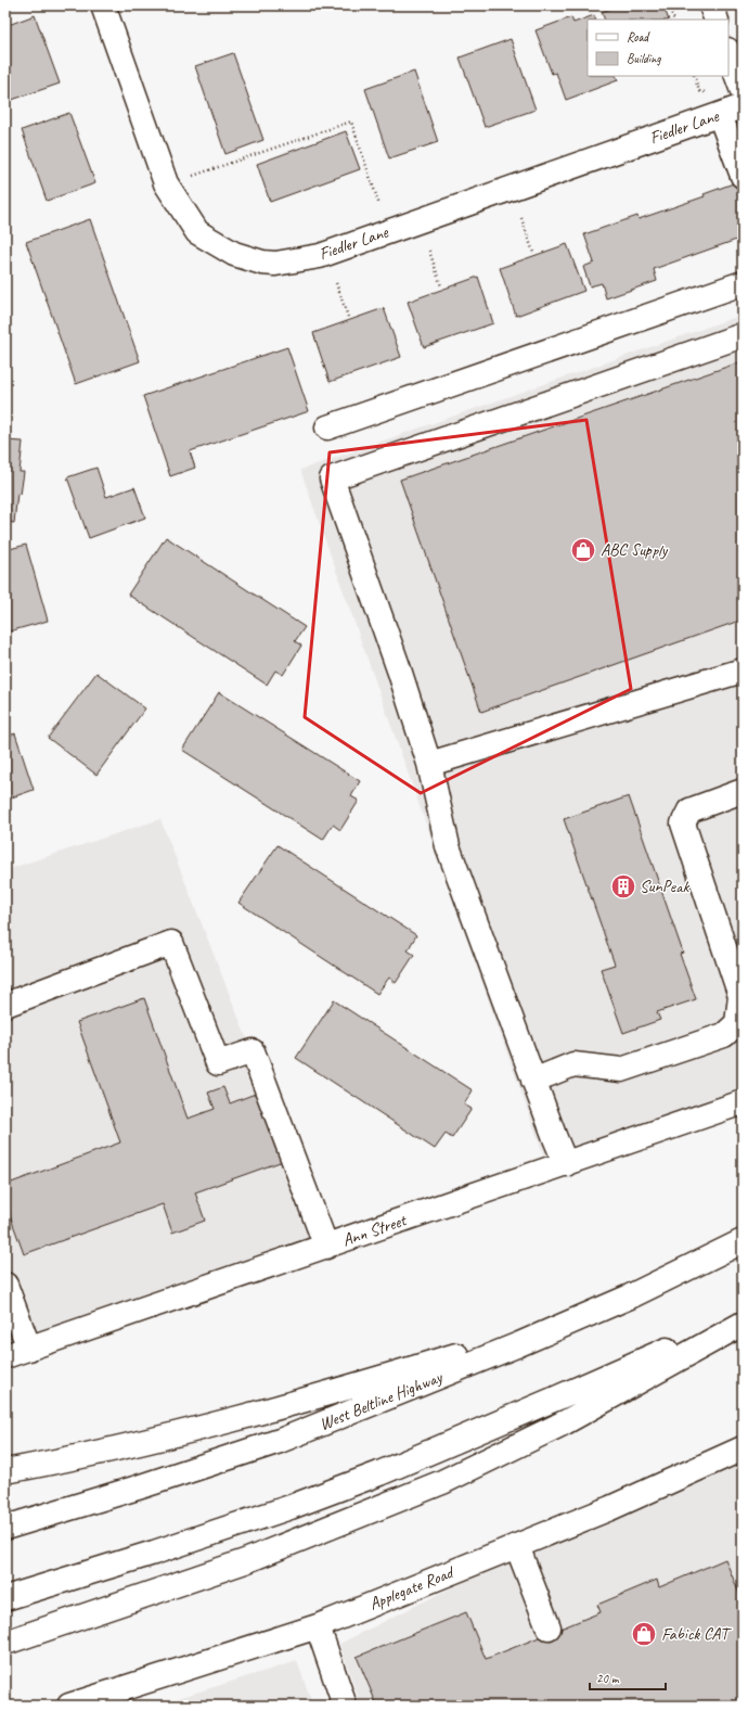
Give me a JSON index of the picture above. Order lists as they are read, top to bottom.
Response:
{
  "streets": {
    "main road": [
      "Fiedler Lane",
      "Ann Street",
      "West Beltline Highway",
      "Applegate Road"
    ]
  },
  "places": {
    "shop": ["ABC Supply", "Fabick CAT"],
    "building": ["SunPeak"]
  },
  "legend": ["Road", "Building"],
  "scale_bar": "20 m"
}
